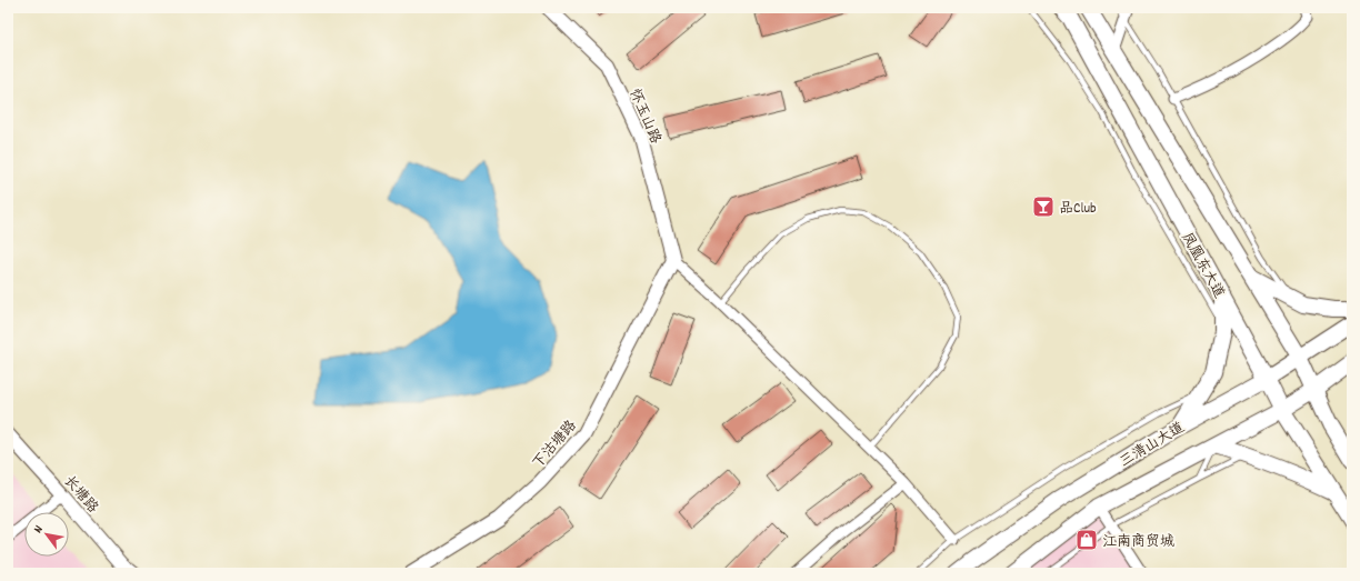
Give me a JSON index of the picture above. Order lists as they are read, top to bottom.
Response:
{
  "streets": {
    "main road": ["凤凰东大道", "三清山大道"],
    "street": ["怀玉山路", "下沽塘路", "长塘路"]
  },
  "crossings": [
    ["怀玉山路", "下沽塘路"],
    ["凤凰东大道", "三清山大道"]
  ],
  "places": {
    "bar": ["品Club"],
    "shop": ["江南商贸城"]
  },
  "north": "top left"
}
